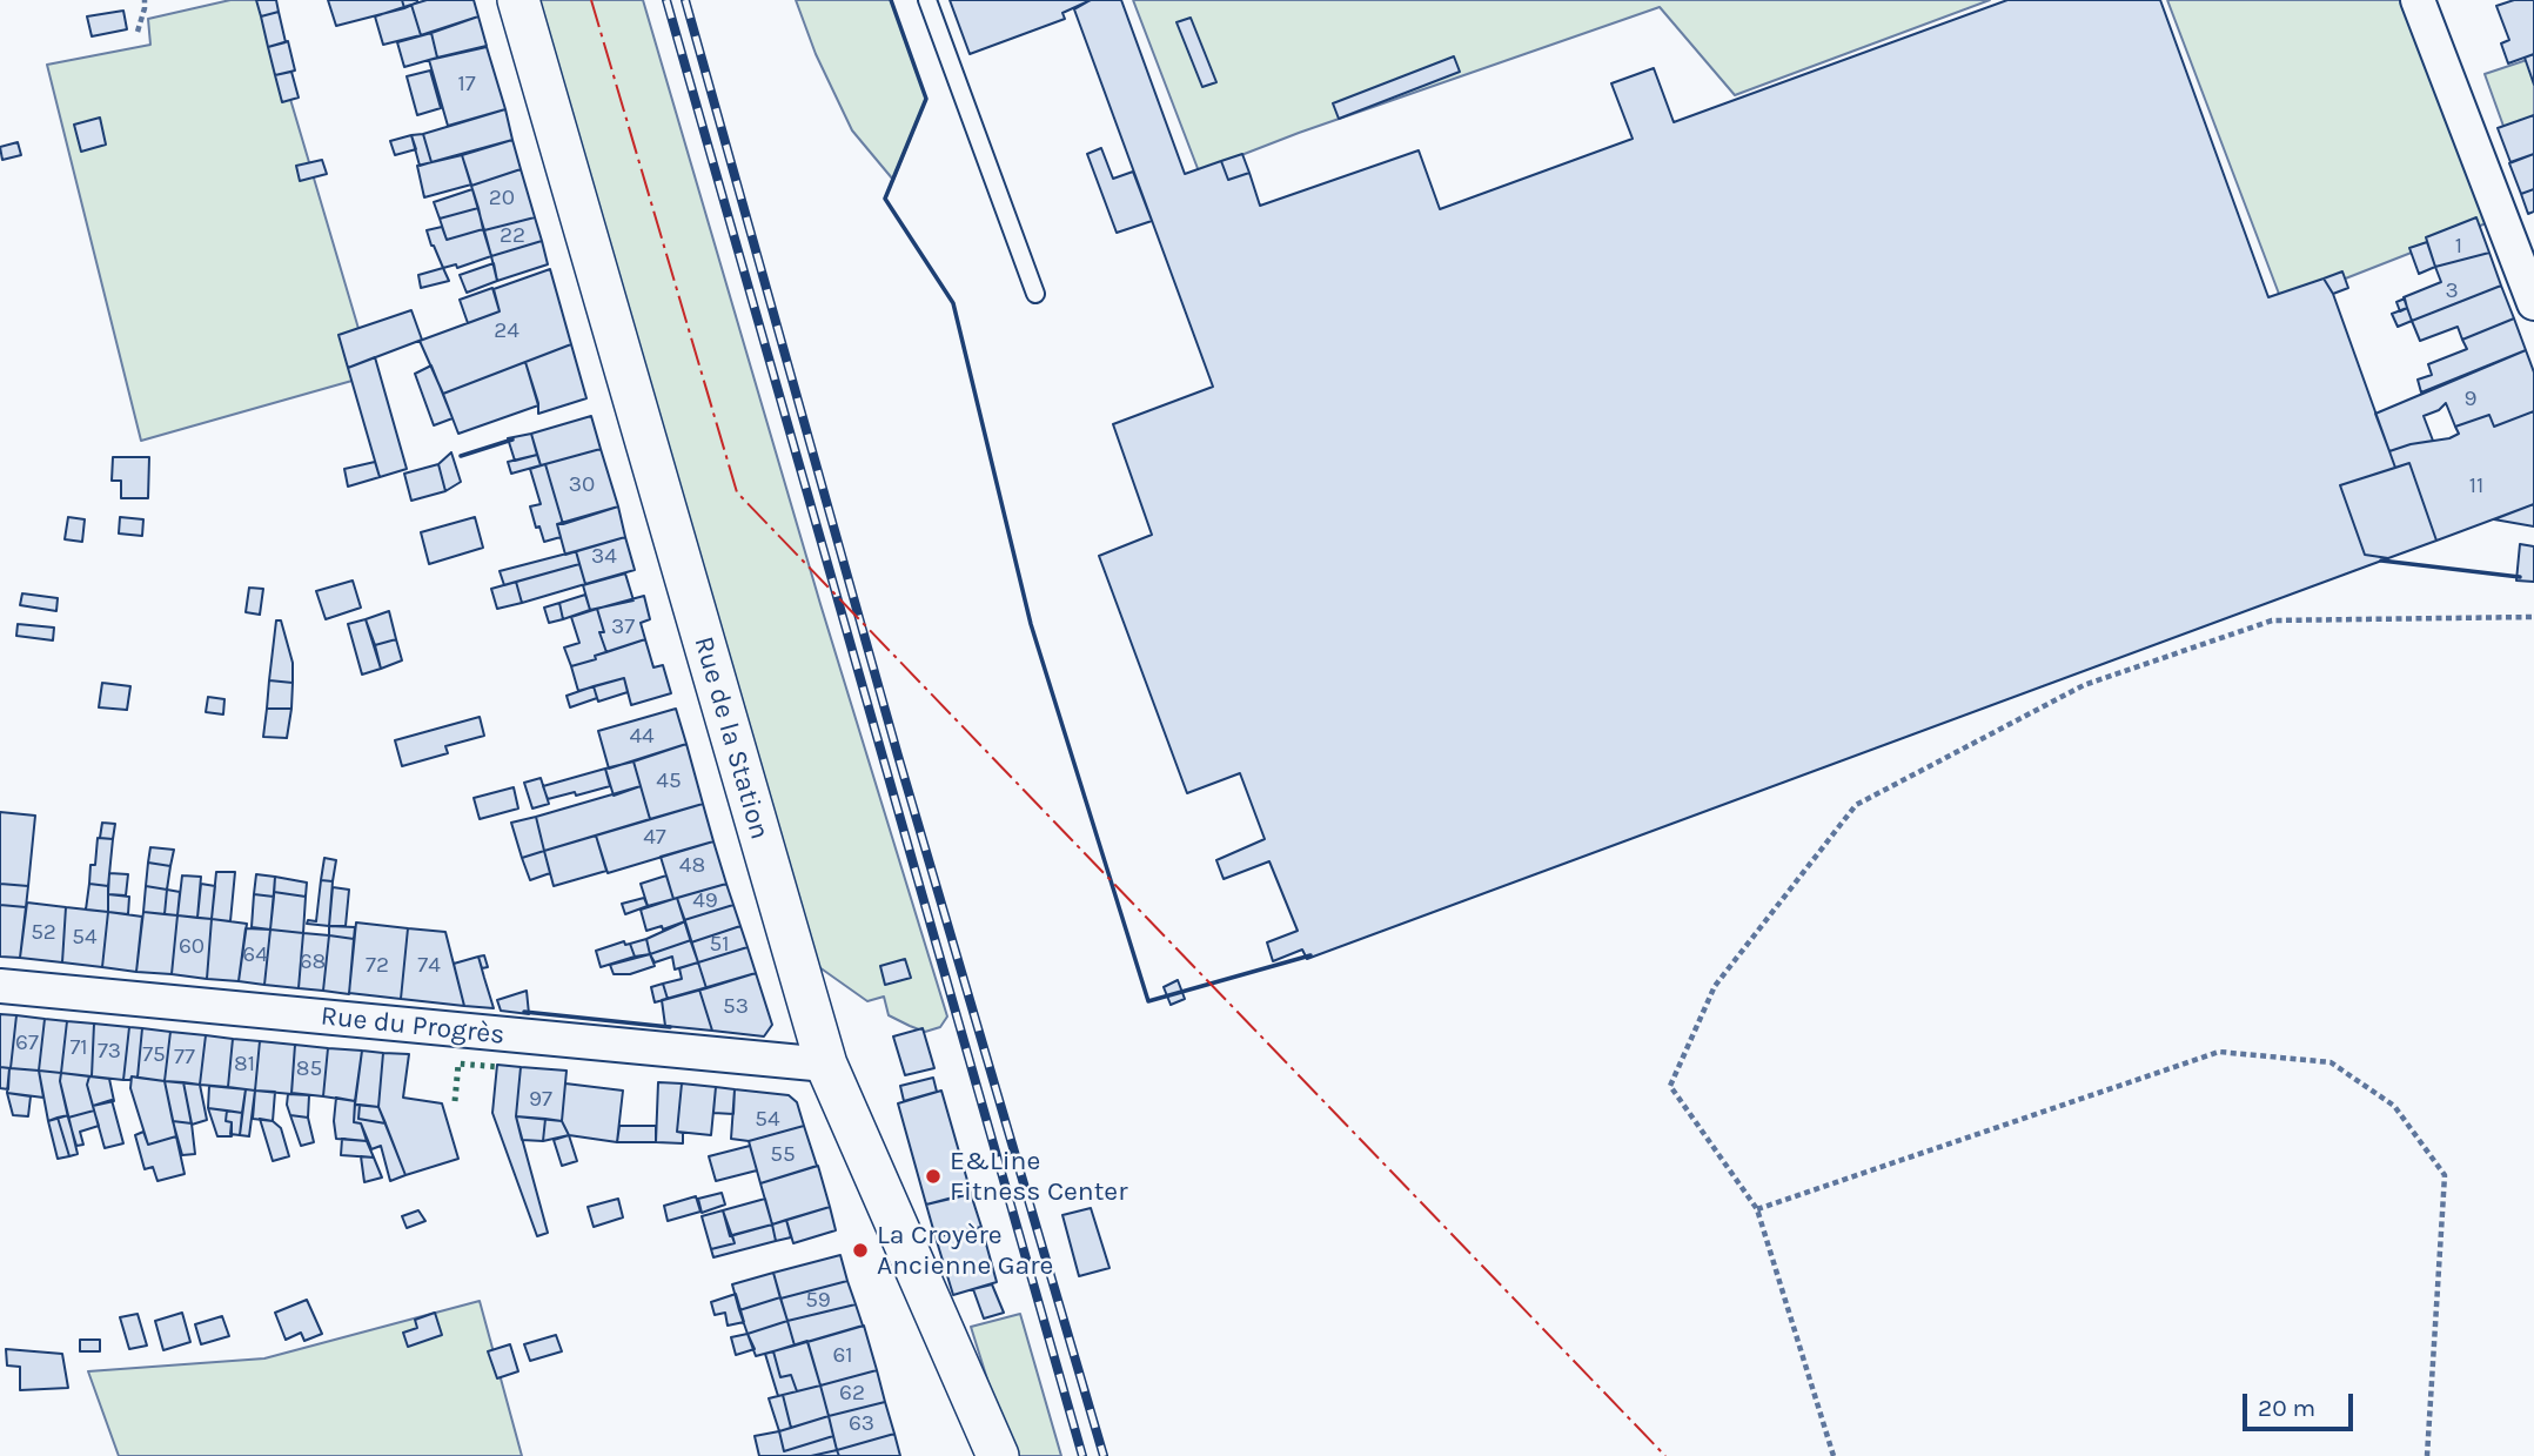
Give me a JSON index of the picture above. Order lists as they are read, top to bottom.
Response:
{
  "streets": {
    "street": ["Rue de la Station", "Rue du Progrès"]
  },
  "crossings": [
    ["Rue de la Station", "Rue du Progrès"]
  ],
  "places": ["E&Line Fitness Center", "La Croyère Ancienne Gare"],
  "house_numbers": [
    "17",
    "20",
    "22",
    "1",
    "3",
    "24",
    "9",
    "30",
    "11",
    "34",
    "37",
    "44",
    "45",
    "47",
    "48",
    "49",
    "52",
    "54",
    "51",
    "60",
    "64",
    "68",
    "72",
    "74",
    "53",
    "67",
    "71",
    "73",
    "75",
    "77",
    "81",
    "85",
    "97",
    "54",
    "55",
    "59",
    "61",
    "62",
    "63"
  ],
  "scale_bar": "20 m"
}
